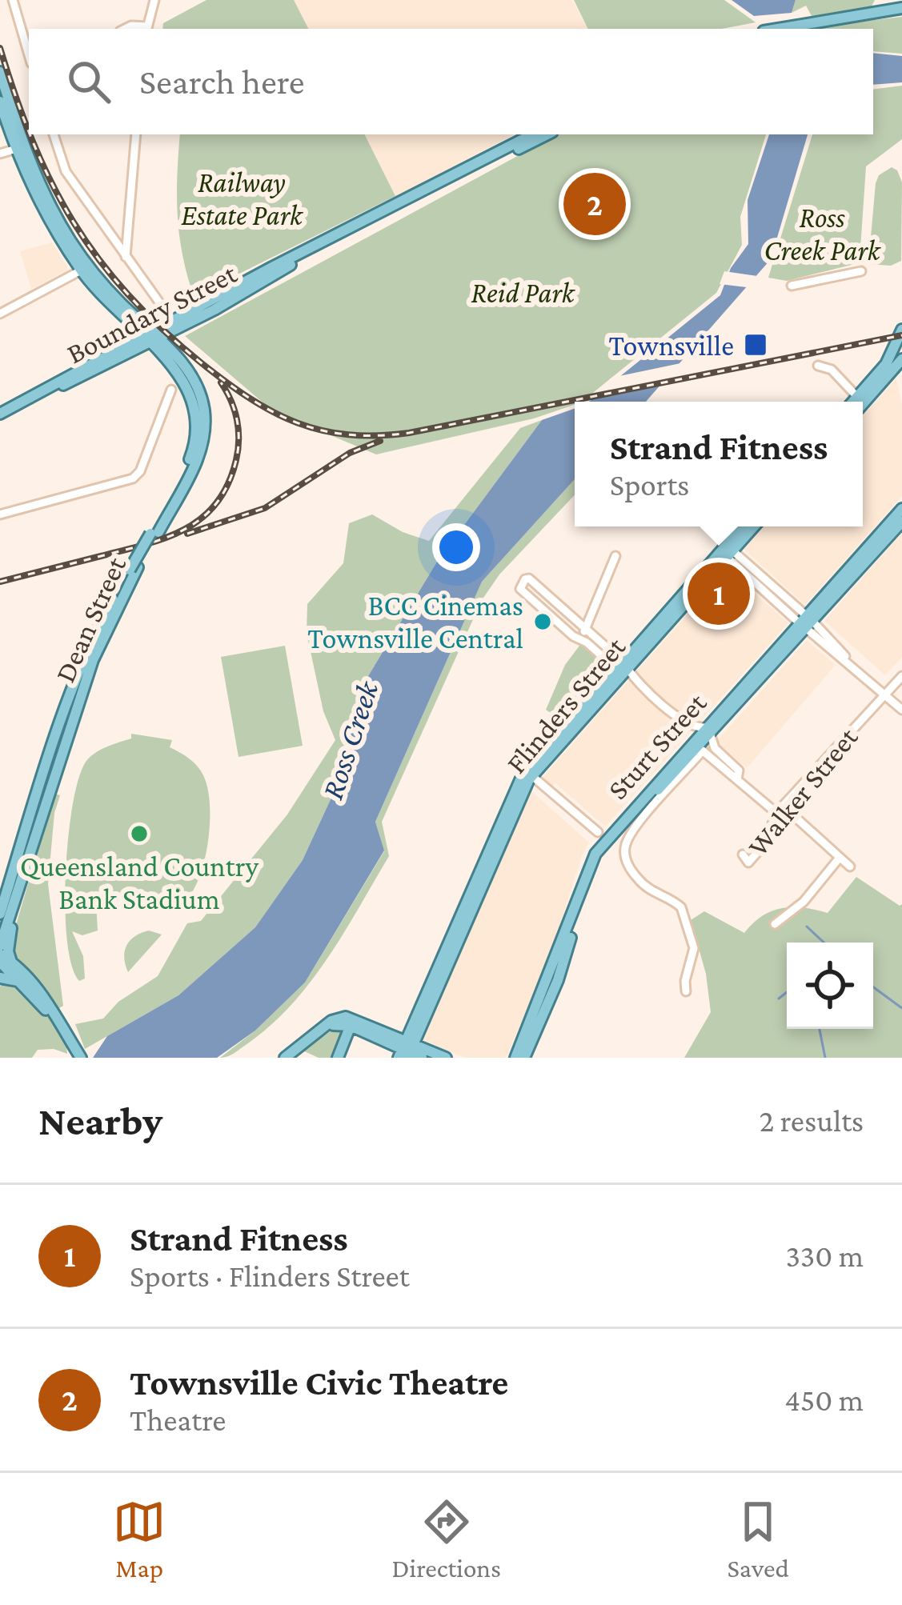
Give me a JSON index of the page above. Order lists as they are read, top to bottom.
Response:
{
  "streets": {
    "main road": [
      "Boundary Street",
      "Dean Street",
      "Flinders Street",
      "Sturt Street"
    ],
    "street": ["Walker Street"]
  },
  "crossings": [
    ["Boundary Street", "Dean Street"]
  ],
  "water": ["Ross Creek"],
  "parks": ["Railway Estate Park", "Ross Creek Park", "Reid Park"],
  "places": {
    "transit": ["Townsville"],
    "other": ["BCC Cinemas Townsville Central", "Queensland Country Bank Stadium"]
  },
  "page": {
    "search": "Search here",
    "pins": ["2", "1"],
    "popup": ["Strand Fitness", "Sports"],
    "heading": ["Nearby", "2 results"],
    "list": [
      {
        "mark": "1",
        "name": "Strand Fitness",
        "note": "Sports · Flinders Street",
        "value": "330 m"
      },
      {
        "mark": "2",
        "name": "Townsville Civic Theatre",
        "note": "Theatre",
        "value": "450 m"
      }
    ],
    "nav": ["Map", "Directions", "Saved"]
  }
}
